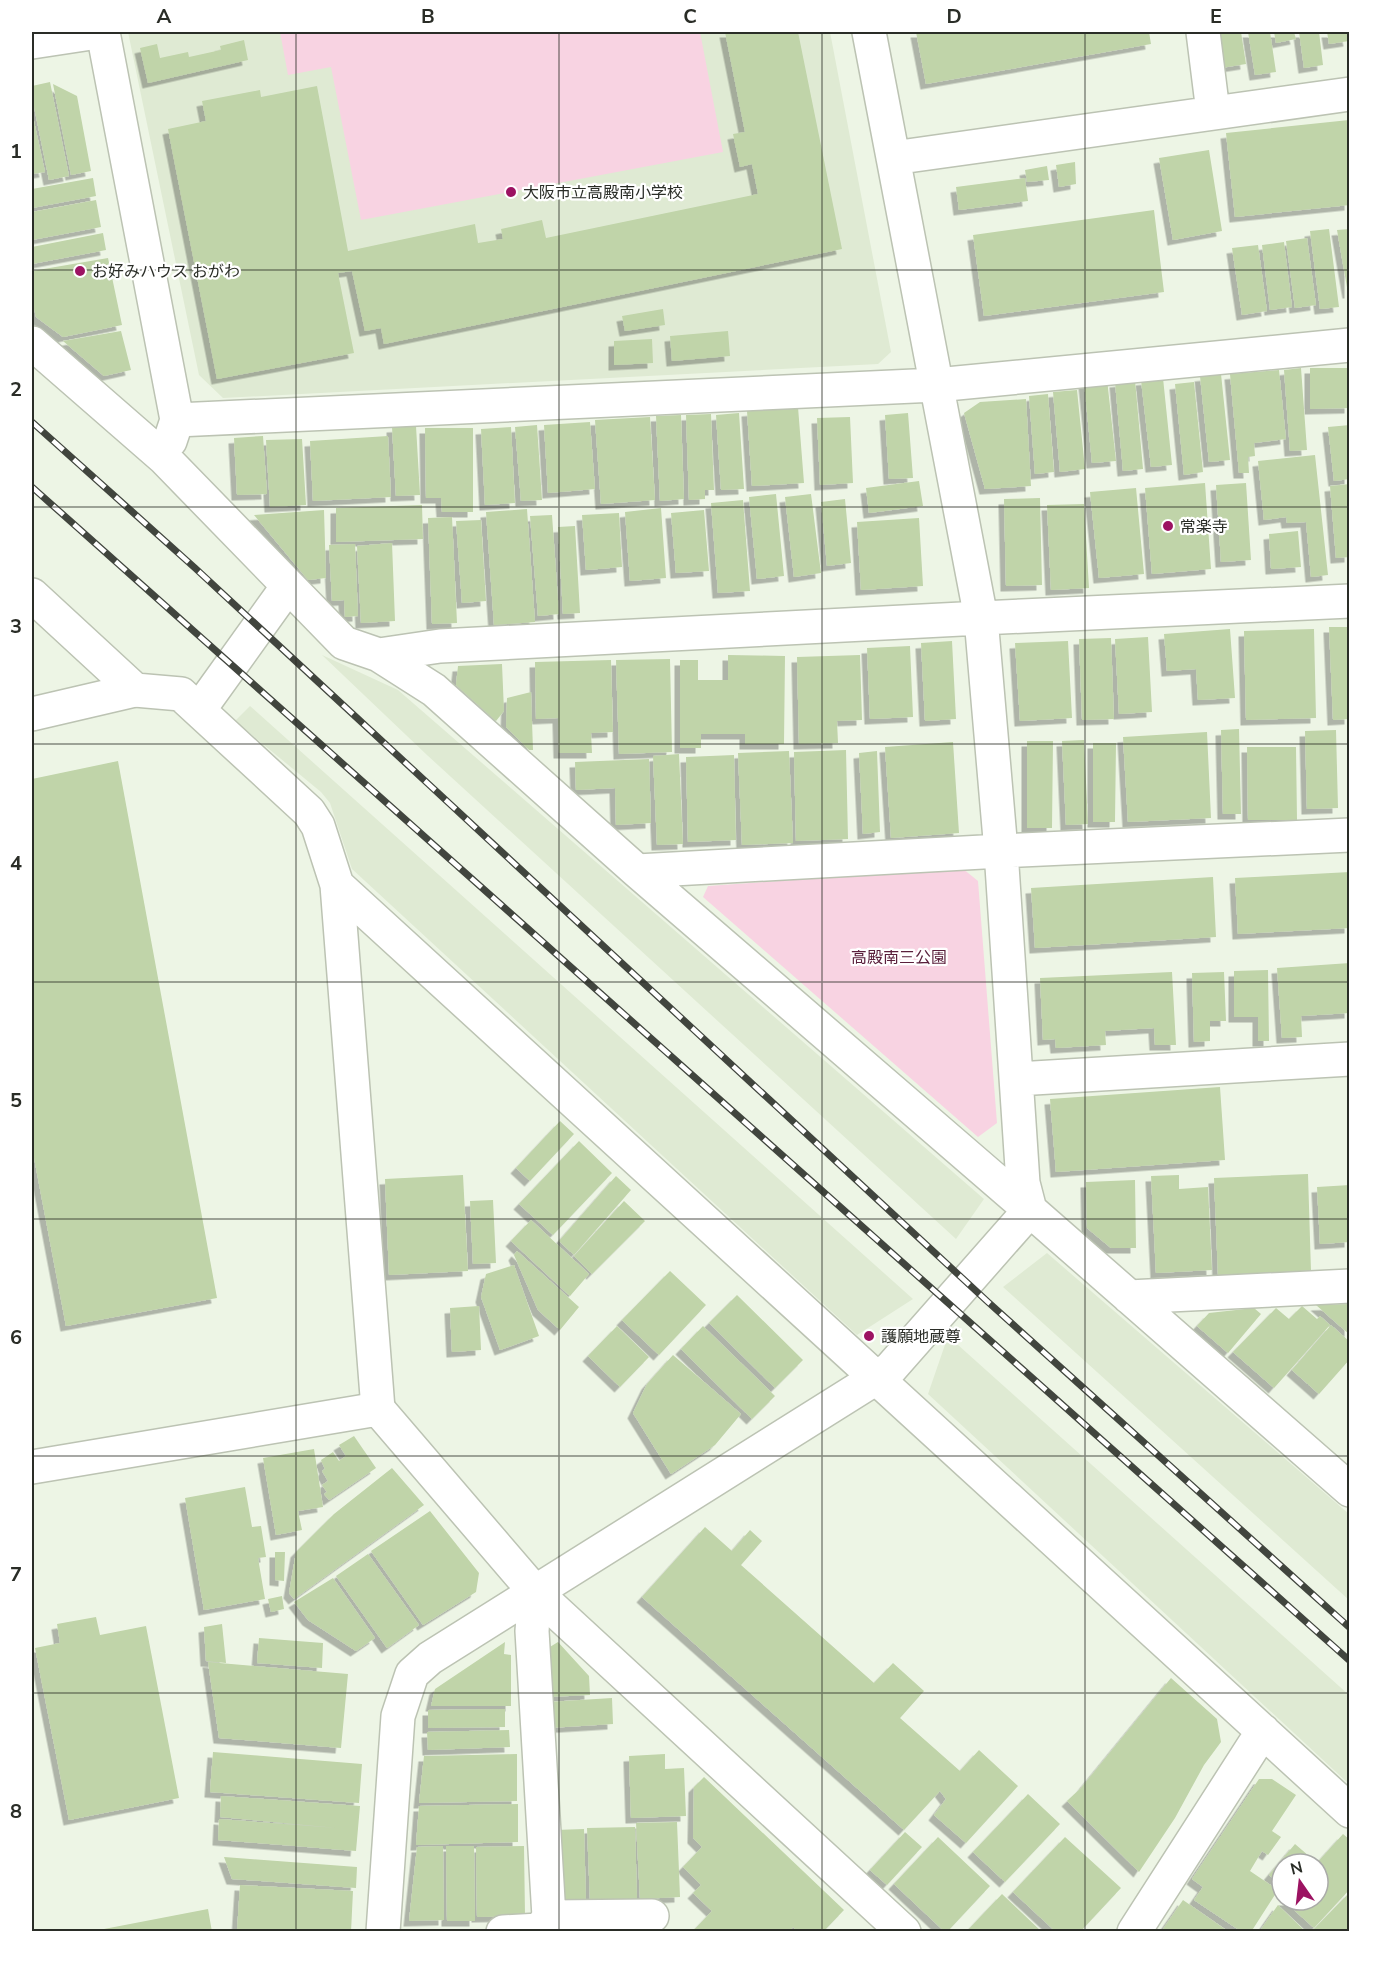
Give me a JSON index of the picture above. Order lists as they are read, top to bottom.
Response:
{
  "parks": ["高殿南三公園"],
  "places": [
    "大阪市立高殿南小学校",
    "お好みハウス おがわ",
    "常楽寺",
    "護願地蔵尊"
  ],
  "north": "top",
  "grid": {
    "columns": [
      "A",
      "B",
      "C",
      "D",
      "E"
    ],
    "rows": [
      "1",
      "2",
      "3",
      "4",
      "5",
      "6",
      "7",
      "8"
    ]
  }
}
